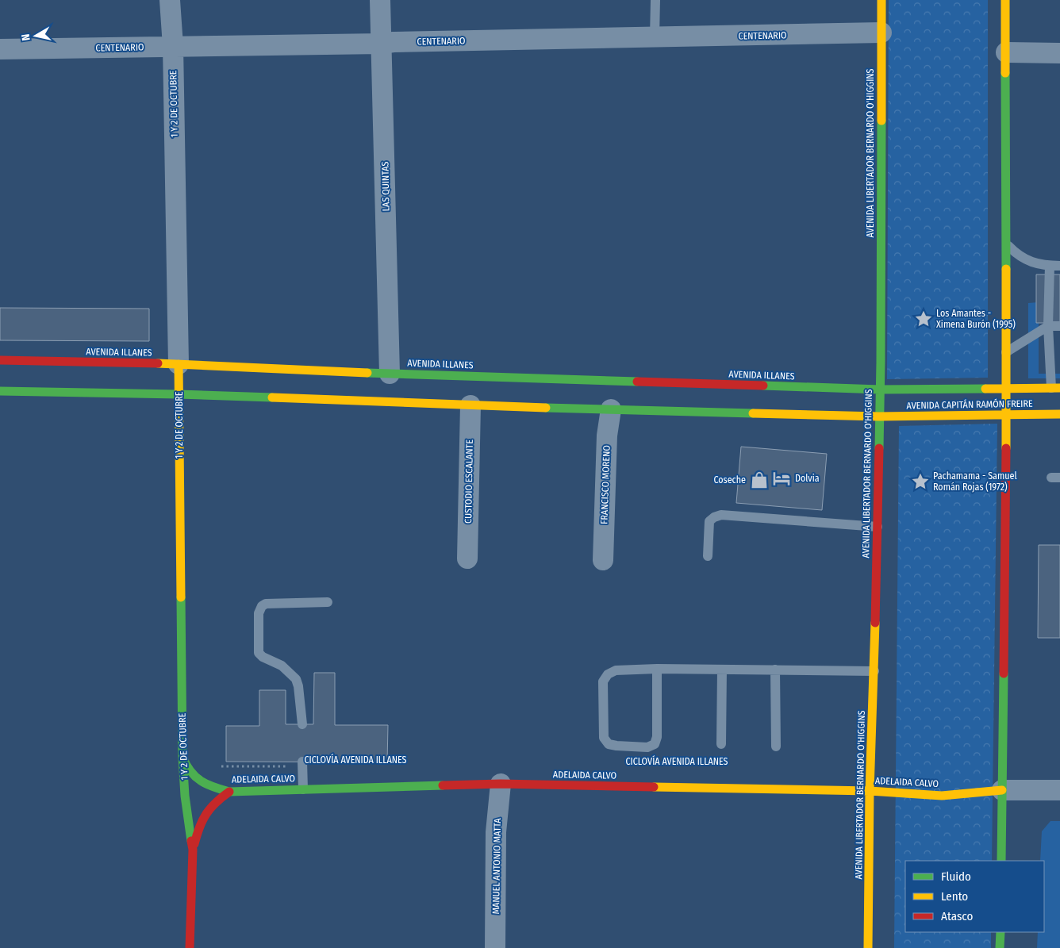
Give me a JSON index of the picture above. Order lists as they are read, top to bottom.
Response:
{
  "streets": {
    "main road": [
      "1 Y 2 DE OCTUBRE",
      "AVENIDA LIBERTADOR BERNARDO O'HIGGINS",
      "AVENIDA ILLANES",
      "AVENIDA CAPITÁN RAMÓN FREIRE",
      "ADELAIDA CALVO"
    ],
    "street": [
      "CENTENARIO",
      "LAS QUINTAS",
      "CUSTODIO ESCALANTE",
      "FRANCISCO MORENO",
      "MANUEL ANTONIO MATTA"
    ],
    "path": ["CICLOVÍA AVENIDA ILLANES"]
  },
  "crossings": [
    ["CENTENARIO", "1 Y 2 DE OCTUBRE"],
    ["CENTENARIO", "AVENIDA LIBERTADOR BERNARDO O'HIGGINS"],
    ["CENTENARIO", "LAS QUINTAS"],
    ["1 Y 2 DE OCTUBRE", "AVENIDA ILLANES"],
    ["1 Y 2 DE OCTUBRE", "ADELAIDA CALVO"],
    ["AVENIDA LIBERTADOR BERNARDO O'HIGGINS", "AVENIDA ILLANES"],
    ["AVENIDA LIBERTADOR BERNARDO O'HIGGINS", "AVENIDA CAPITÁN RAMÓN FREIRE"],
    ["AVENIDA LIBERTADOR BERNARDO O'HIGGINS", "ADELAIDA CALVO"],
    ["LAS QUINTAS", "AVENIDA ILLANES"],
    ["AVENIDA ILLANES", "AVENIDA CAPITÁN RAMÓN FREIRE"],
    ["ADELAIDA CALVO", "MANUEL ANTONIO MATTA"]
  ],
  "places": {
    "place": ["Los Amantes - Ximena Burón (1995)", "Pachamama - Samuel Román Rojas (1972)"],
    "hotel": ["Dolvia"],
    "shop": ["Coseche"]
  },
  "legend": ["Fluido", "Lento", "Atasco"],
  "north": "left"
}
